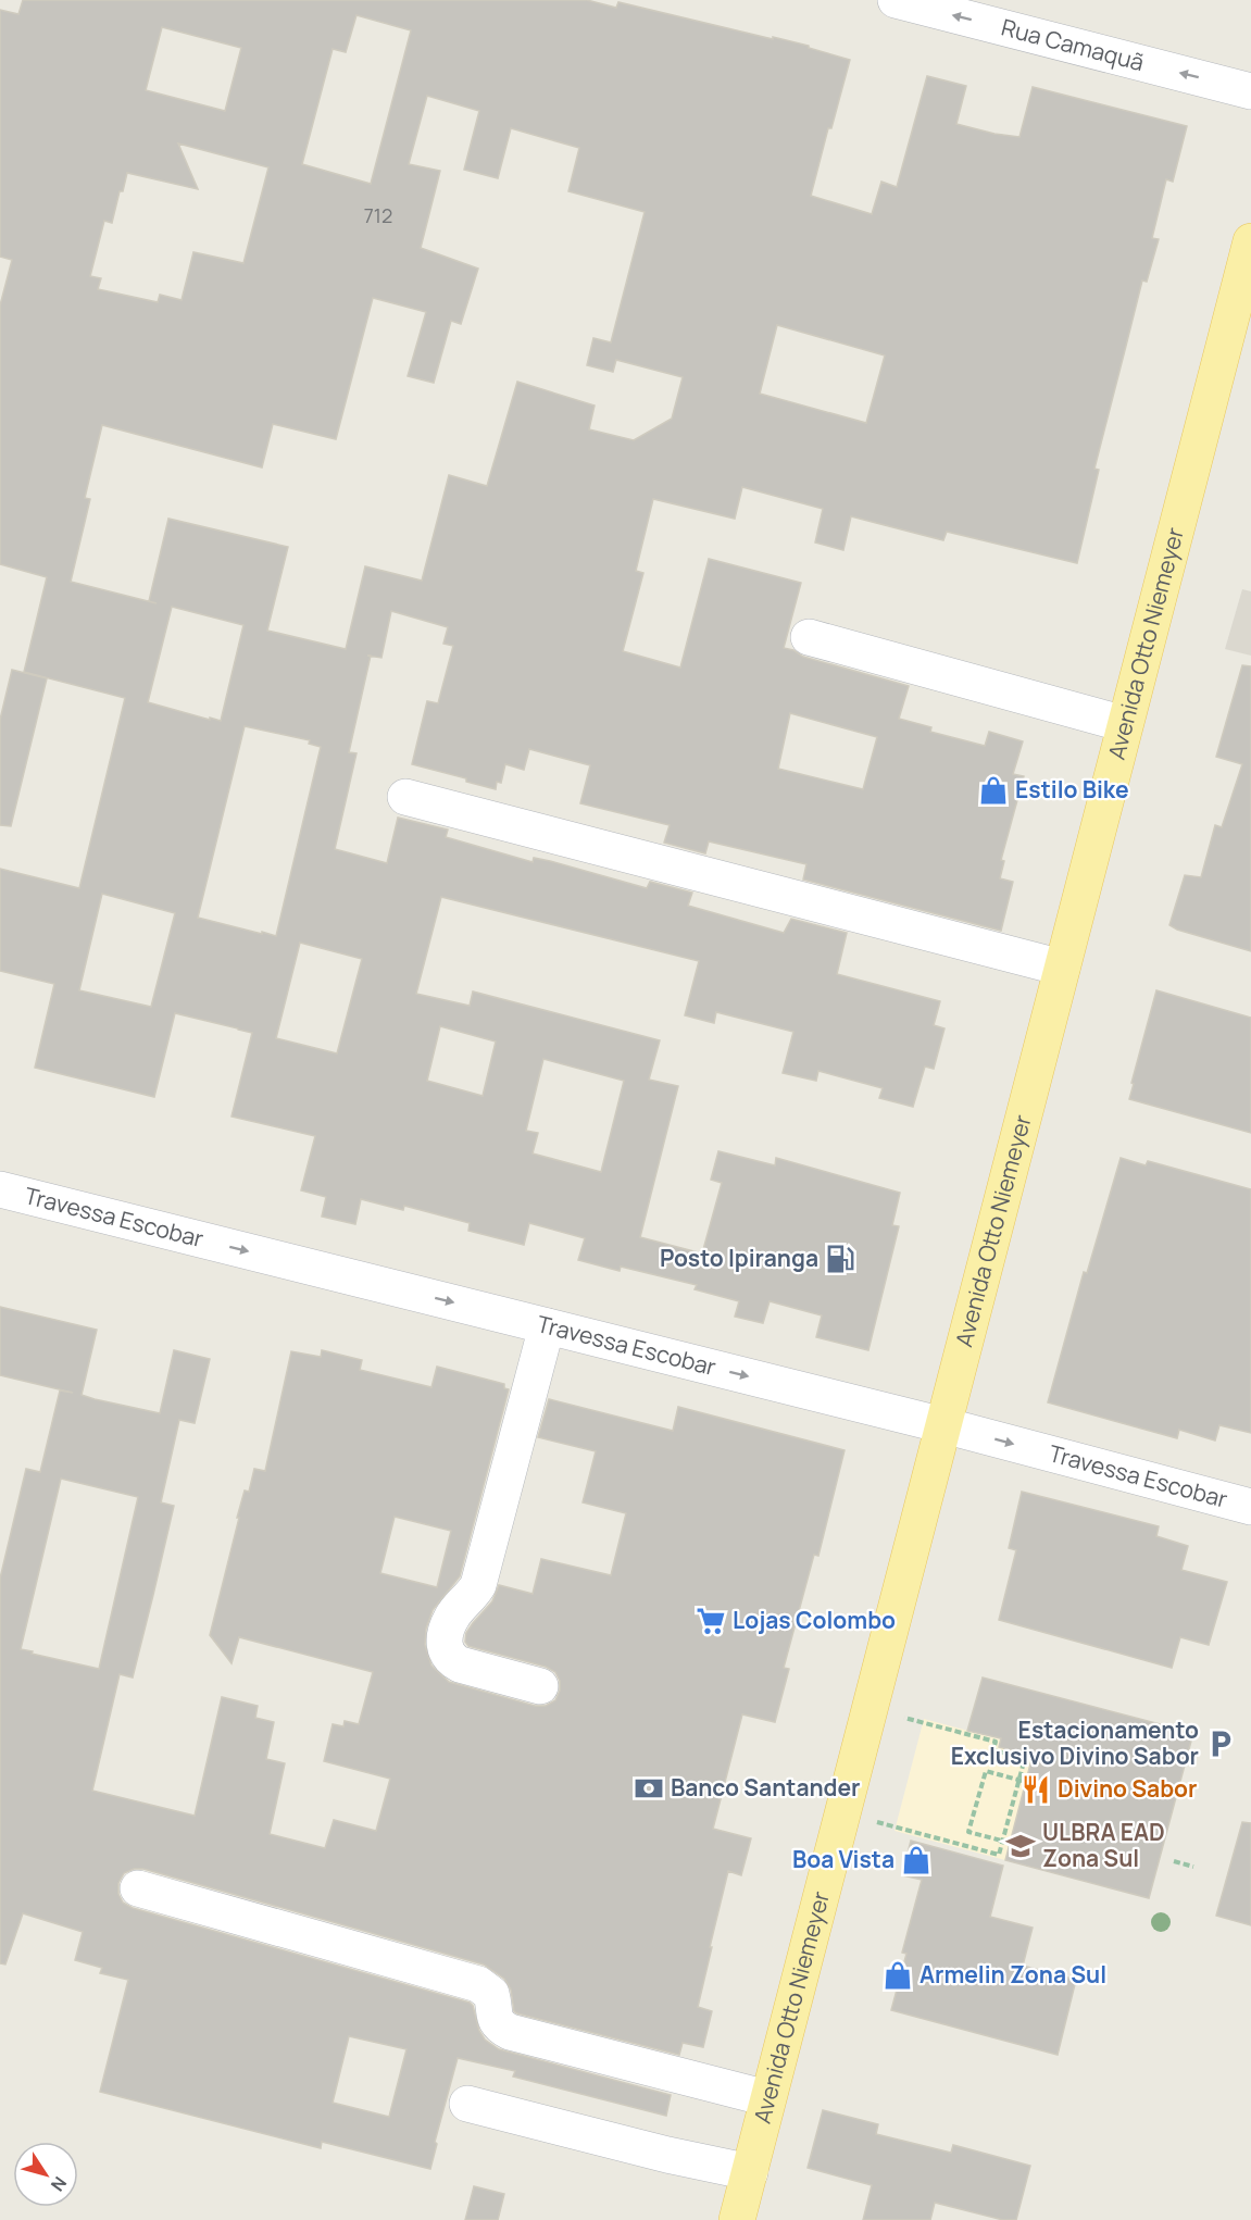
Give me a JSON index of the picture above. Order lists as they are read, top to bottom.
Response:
{
  "streets": {
    "main road": ["Avenida Otto Niemeyer"],
    "street": ["Rua Camaquã", "Travessa Escobar"]
  },
  "crossings": [
    ["Avenida Otto Niemeyer", "Travessa Escobar"]
  ],
  "one_way": ["Rua Camaquã", "Travessa Escobar"],
  "places": {
    "shop": ["Estilo Bike", "Boa Vista", "Armelin Zona Sul"],
    "fuel station": ["Posto Ipiranga"],
    "supermarket": ["Lojas Colombo"],
    "parking": ["Estacionamento Exclusivo Divino Sabor"],
    "bank": ["Banco Santander"],
    "restaurant": ["Divino Sabor"],
    "school or university": ["ULBRA EAD Zona Sul"]
  },
  "house_numbers": ["712"],
  "north": "bottom right"
}
